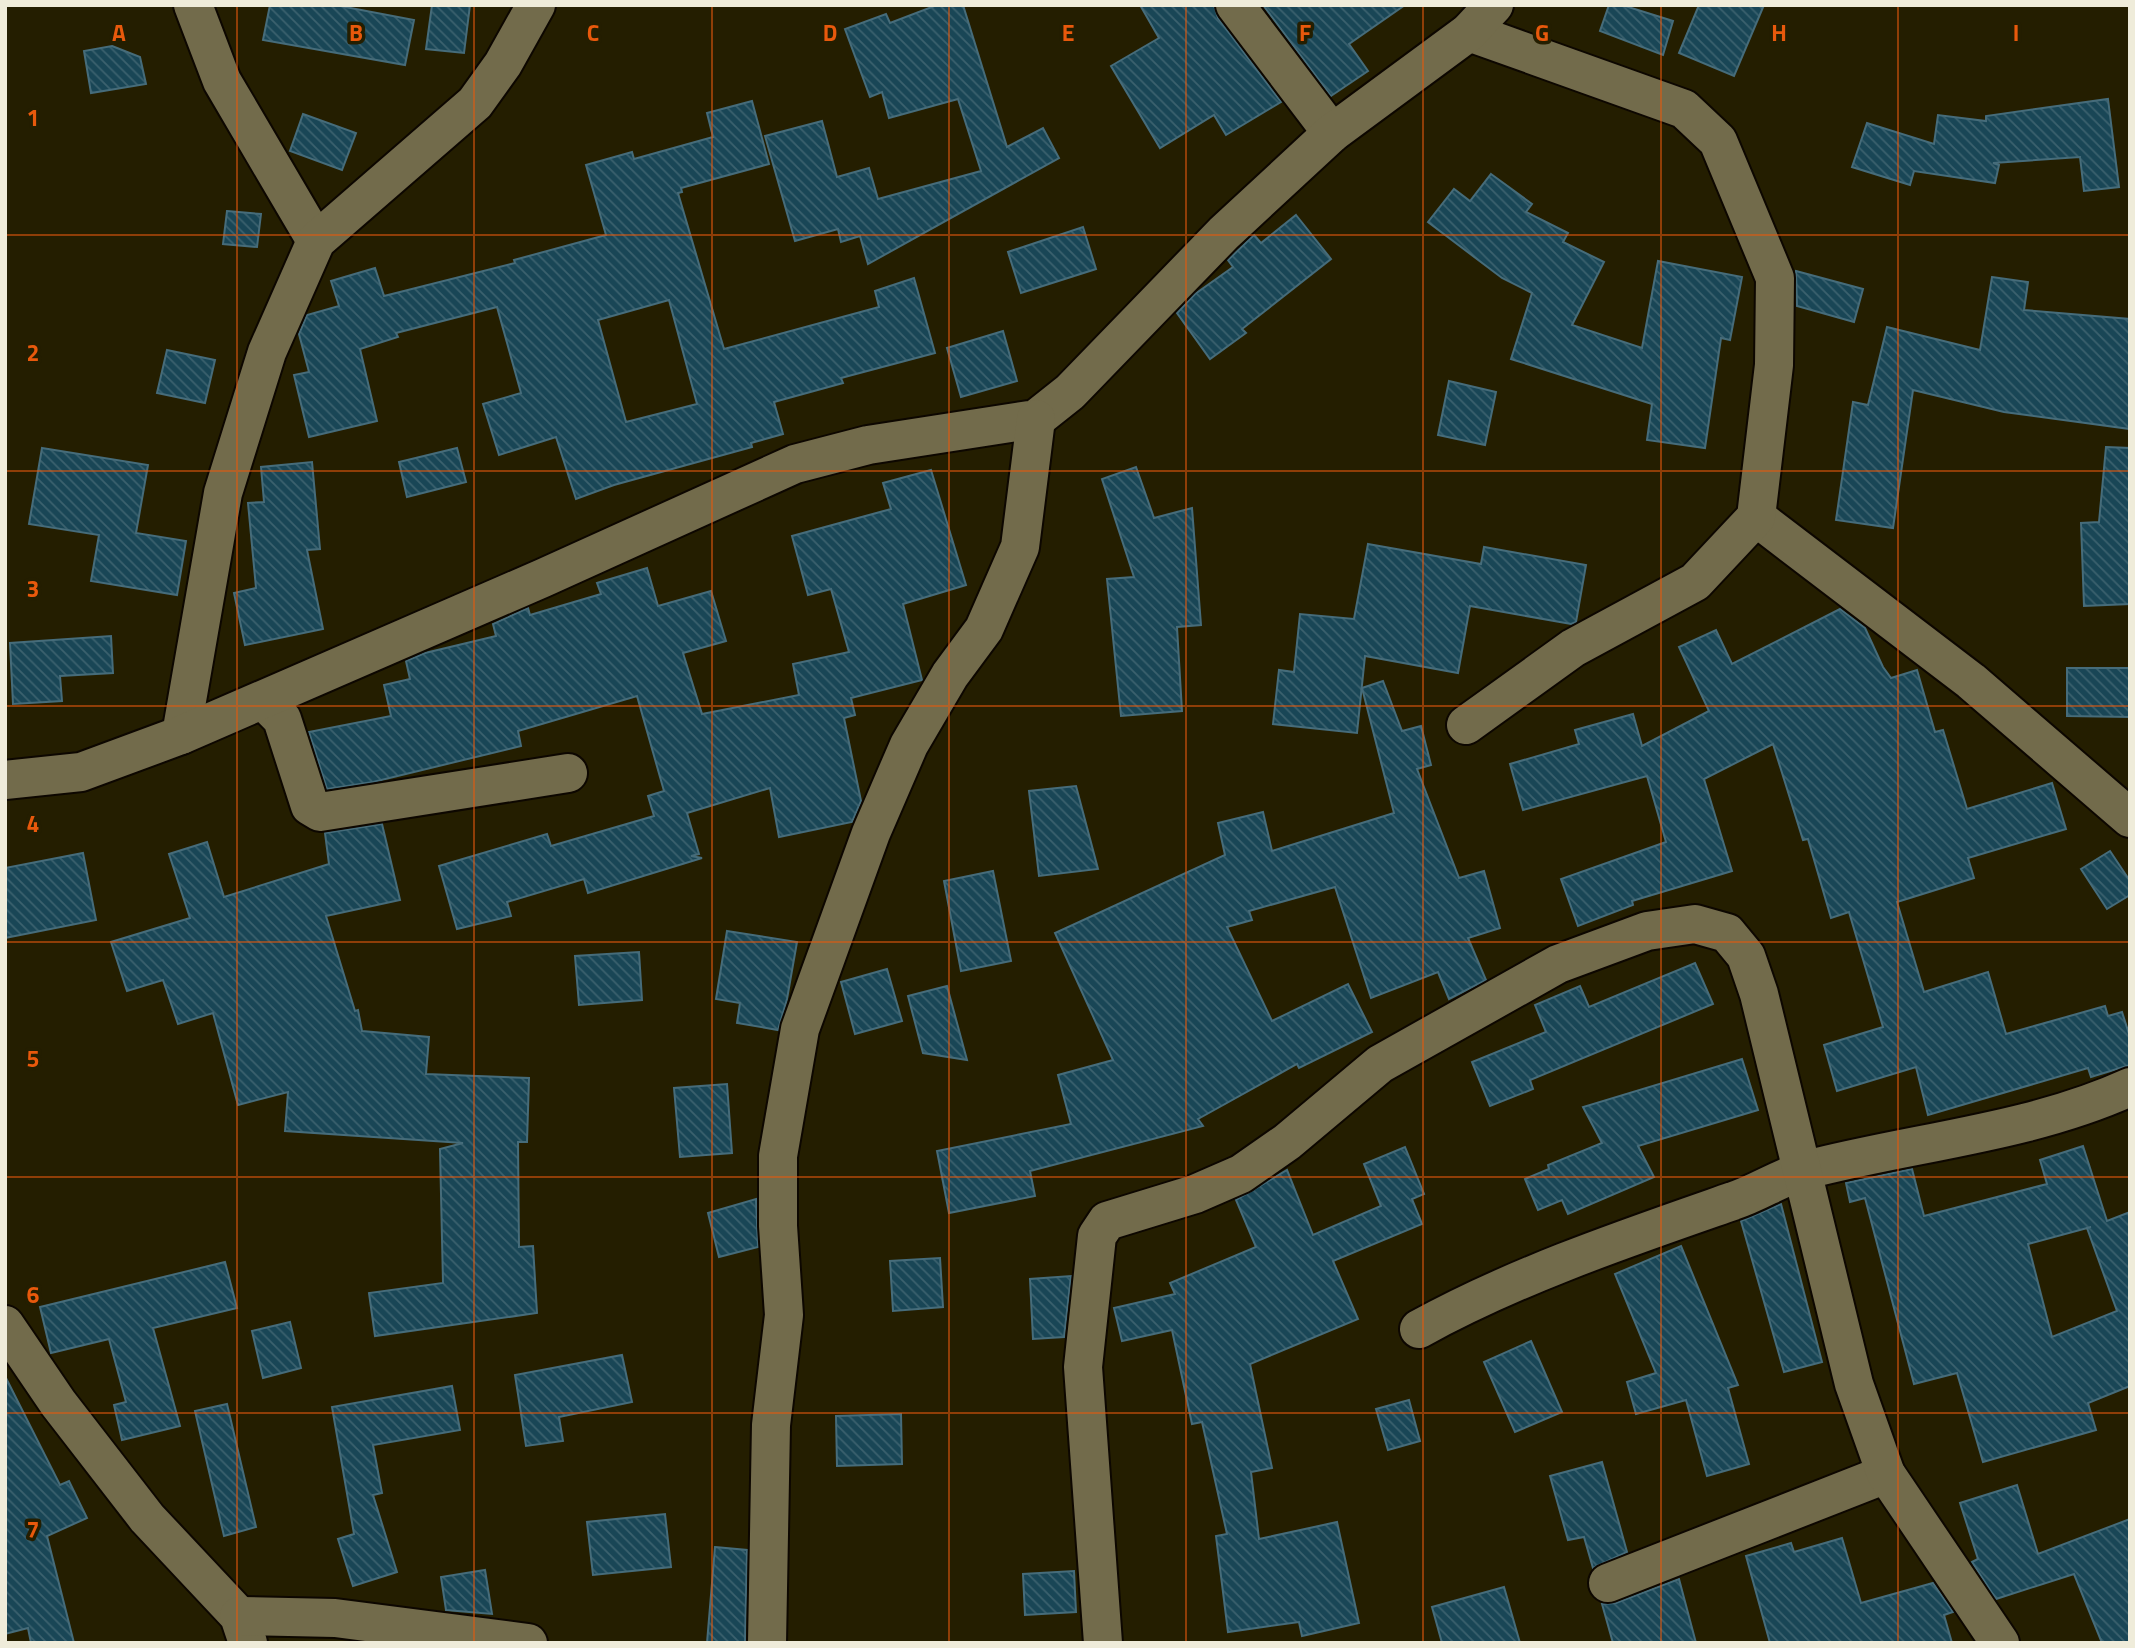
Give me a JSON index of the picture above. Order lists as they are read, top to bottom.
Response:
{
  "grid": {
    "columns": [
      "A",
      "B",
      "C",
      "D",
      "E",
      "F",
      "G",
      "H",
      "I"
    ],
    "rows": [
      "1",
      "2",
      "3",
      "4",
      "5",
      "6",
      "7"
    ]
  }
}
